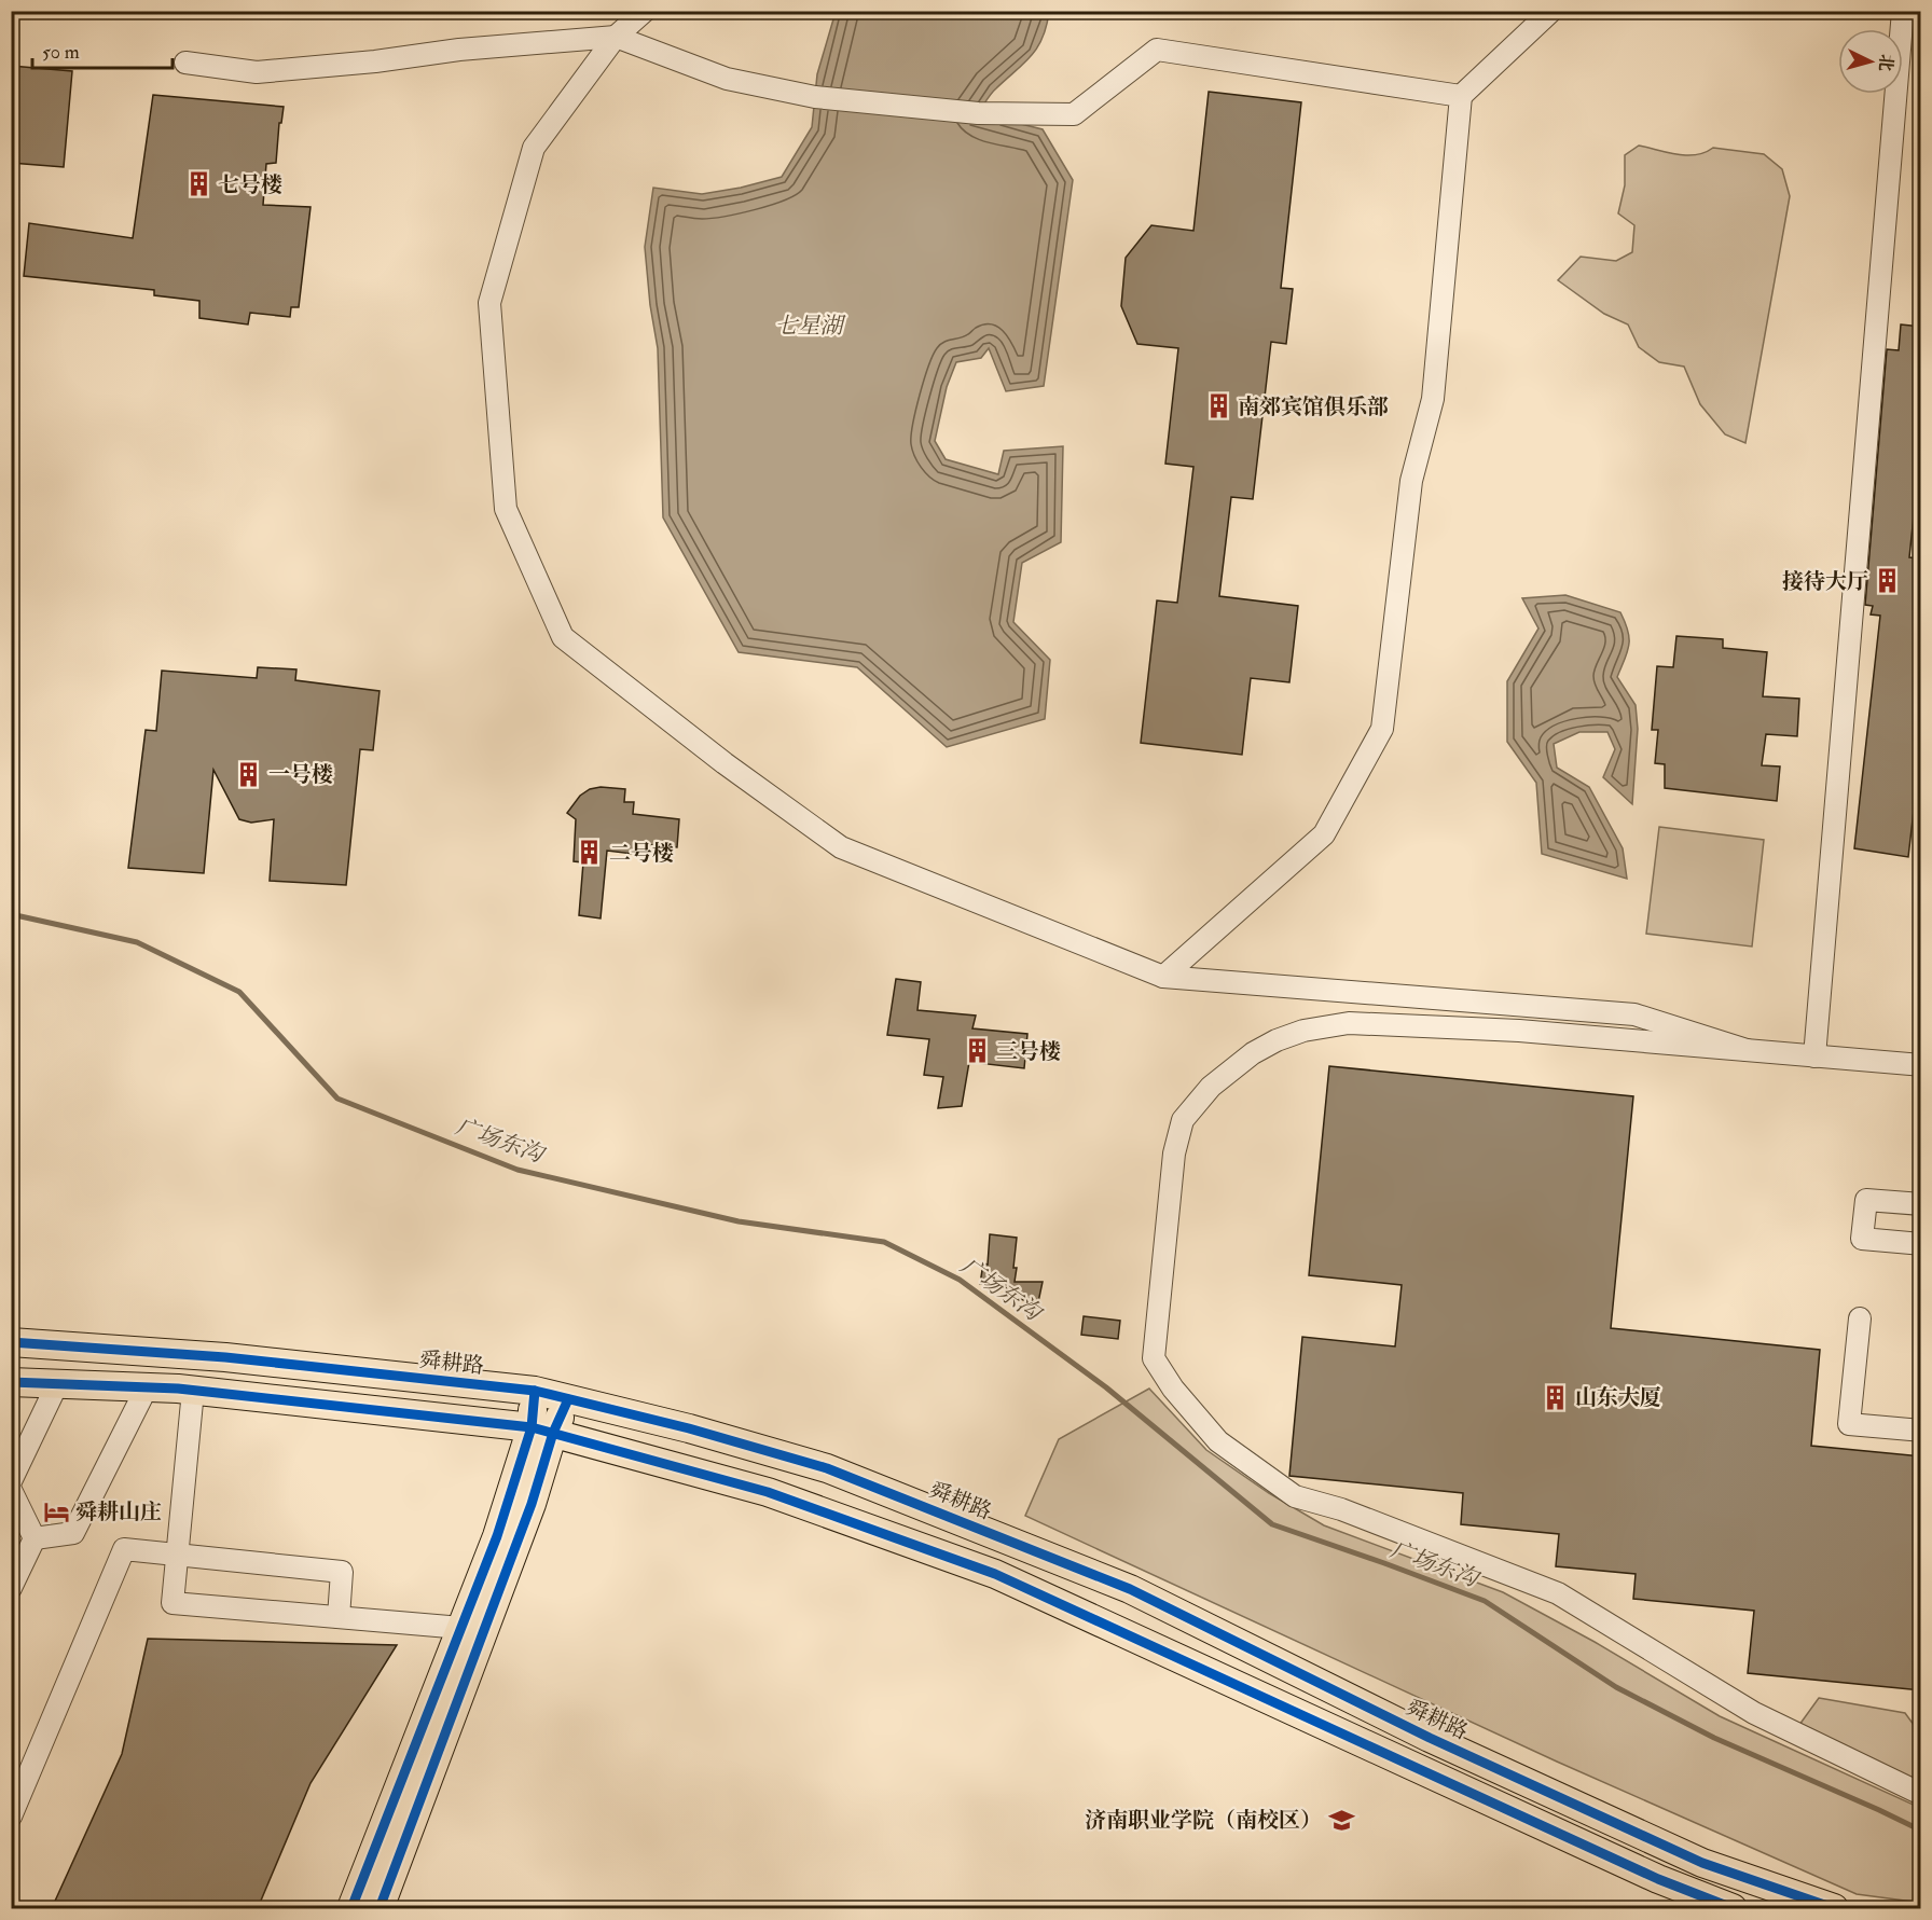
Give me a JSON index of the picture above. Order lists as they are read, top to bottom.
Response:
{
  "streets": {
    "main road": ["舜耕路"]
  },
  "water": ["七星湖", "广场东沟"],
  "places": {
    "building": [
      "七号楼",
      "南郊宾馆俱乐部",
      "接待大厅",
      "一号楼",
      "二号楼",
      "三号楼",
      "山东大厦"
    ],
    "hotel": ["舜耕山庄"],
    "school or university": ["济南职业学院（南校区）"]
  },
  "scale_bar": "50 m",
  "north": "right"
}
